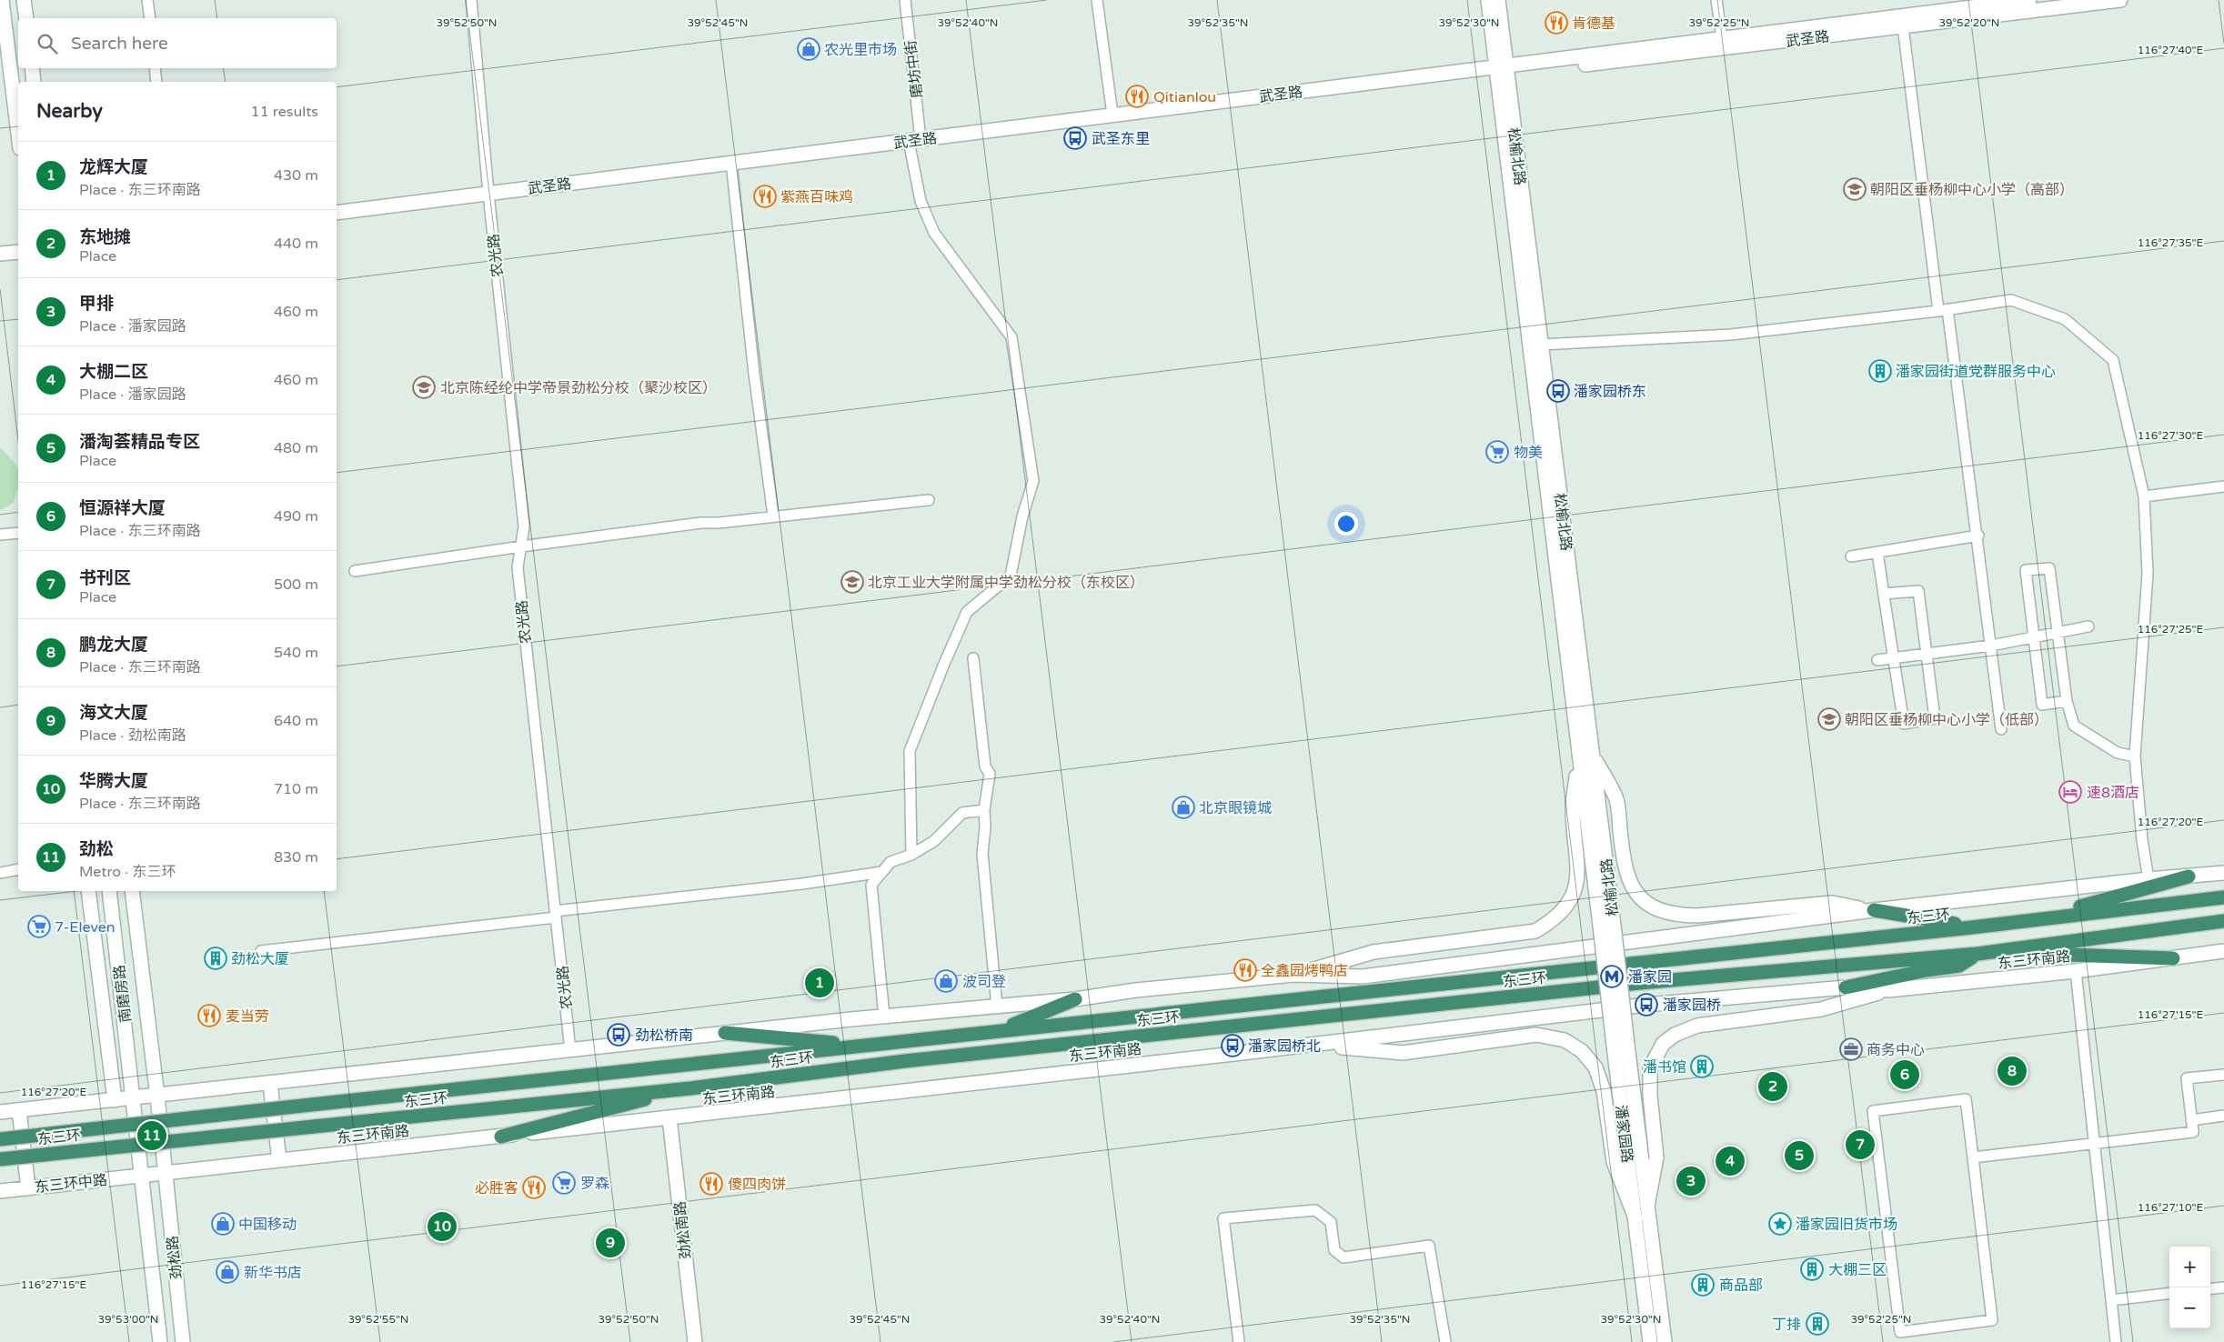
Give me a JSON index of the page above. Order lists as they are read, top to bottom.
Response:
{
  "streets": {
    "highway": ["东三环"],
    "street": [
      "武圣路",
      "磨坊中街",
      "松榆北路",
      "农光路",
      "东三环南路",
      "南磨房路",
      "潘家园路",
      "东三环中路",
      "劲松南路",
      "劲松路"
    ]
  },
  "crossings": [
    ["武圣路", "磨坊中街"],
    ["武圣路", "松榆北路"],
    ["武圣路", "农光路"],
    ["松榆北路", "潘家园路"],
    ["东三环南路", "南磨房路"],
    ["东三环南路", "东三环中路"],
    ["东三环南路", "劲松南路"],
    ["东三环南路", "劲松路"],
    ["南磨房路", "东三环中路"],
    ["南磨房路", "劲松路"],
    ["东三环中路", "劲松路"]
  ],
  "places": {
    "restaurant": [
      "肯德基",
      "Qitianlou",
      "紫燕百味鸡",
      "全鑫园烤鸭店",
      "麦当劳",
      "傻四肉饼",
      "必胜客"
    ],
    "shop": [
      "农光里市场",
      "北京眼镜城",
      "波司登",
      "中国移动",
      "新华书店"
    ],
    "bus stop": [
      "武圣东里",
      "潘家园桥东",
      "潘家园桥",
      "劲松桥南",
      "潘家园桥北"
    ],
    "school or university": [
      "朝阳区垂杨柳中心小学（高部）",
      "北京陈经纶中学帝景劲松分校（聚沙校区）",
      "北京工业大学附属中学劲松分校（东校区）",
      "朝阳区垂杨柳中心小学（低部）"
    ],
    "building": [
      "潘家园街道党群服务中心",
      "劲松大厦",
      "潘书馆",
      "大棚三区",
      "商品部",
      "丁排"
    ],
    "supermarket": ["物美", "7-Eleven", "罗森"],
    "hotel": ["速8酒店"],
    "metro station": ["潘家园"],
    "office": ["商务中心"],
    "place": ["潘家园旧货市场"]
  },
  "page": {
    "search": "Search here",
    "heading": ["Nearby", "11 results"],
    "list": [
      {
        "mark": "1",
        "name": "龙辉大厦",
        "note": "Place · 东三环南路",
        "value": "430 m"
      },
      {
        "mark": "2",
        "name": "东地摊",
        "note": "Place",
        "value": "440 m"
      },
      {
        "mark": "3",
        "name": "甲排",
        "note": "Place · 潘家园路",
        "value": "460 m"
      },
      {
        "mark": "4",
        "name": "大棚二区",
        "note": "Place · 潘家园路",
        "value": "460 m"
      },
      {
        "mark": "5",
        "name": "潘淘荟精品专区",
        "note": "Place",
        "value": "480 m"
      },
      {
        "mark": "6",
        "name": "恒源祥大厦",
        "note": "Place · 东三环南路",
        "value": "490 m"
      },
      {
        "mark": "7",
        "name": "书刊区",
        "note": "Place",
        "value": "500 m"
      },
      {
        "mark": "8",
        "name": "鹏龙大厦",
        "note": "Place · 东三环南路",
        "value": "540 m"
      },
      {
        "mark": "9",
        "name": "海文大厦",
        "note": "Place · 劲松南路",
        "value": "640 m"
      },
      {
        "mark": "10",
        "name": "华腾大厦",
        "note": "Place · 东三环南路",
        "value": "710 m"
      },
      {
        "mark": "11",
        "name": "劲松",
        "note": "Metro · 东三环",
        "value": "830 m"
      }
    ],
    "pins": [
      "1",
      "8",
      "6",
      "2",
      "11",
      "7",
      "5",
      "4",
      "3",
      "10",
      "9"
    ],
    "map_buttons": ["+", "−"]
  },
  "coordinates": [
    "39°52'50\"N",
    "39°52'45\"N",
    "39°52'40\"N",
    "39°52'35\"N",
    "39°52'30\"N",
    "39°52'25\"N",
    "39°52'20\"N",
    "116°27'40\"E",
    "116°27'35\"E",
    "116°27'30\"E",
    "116°27'25\"E",
    "116°27'20\"E",
    "116°27'15\"E",
    "116°27'10\"E",
    "39°53'00\"N",
    "39°52'55\"N"
  ]
}
